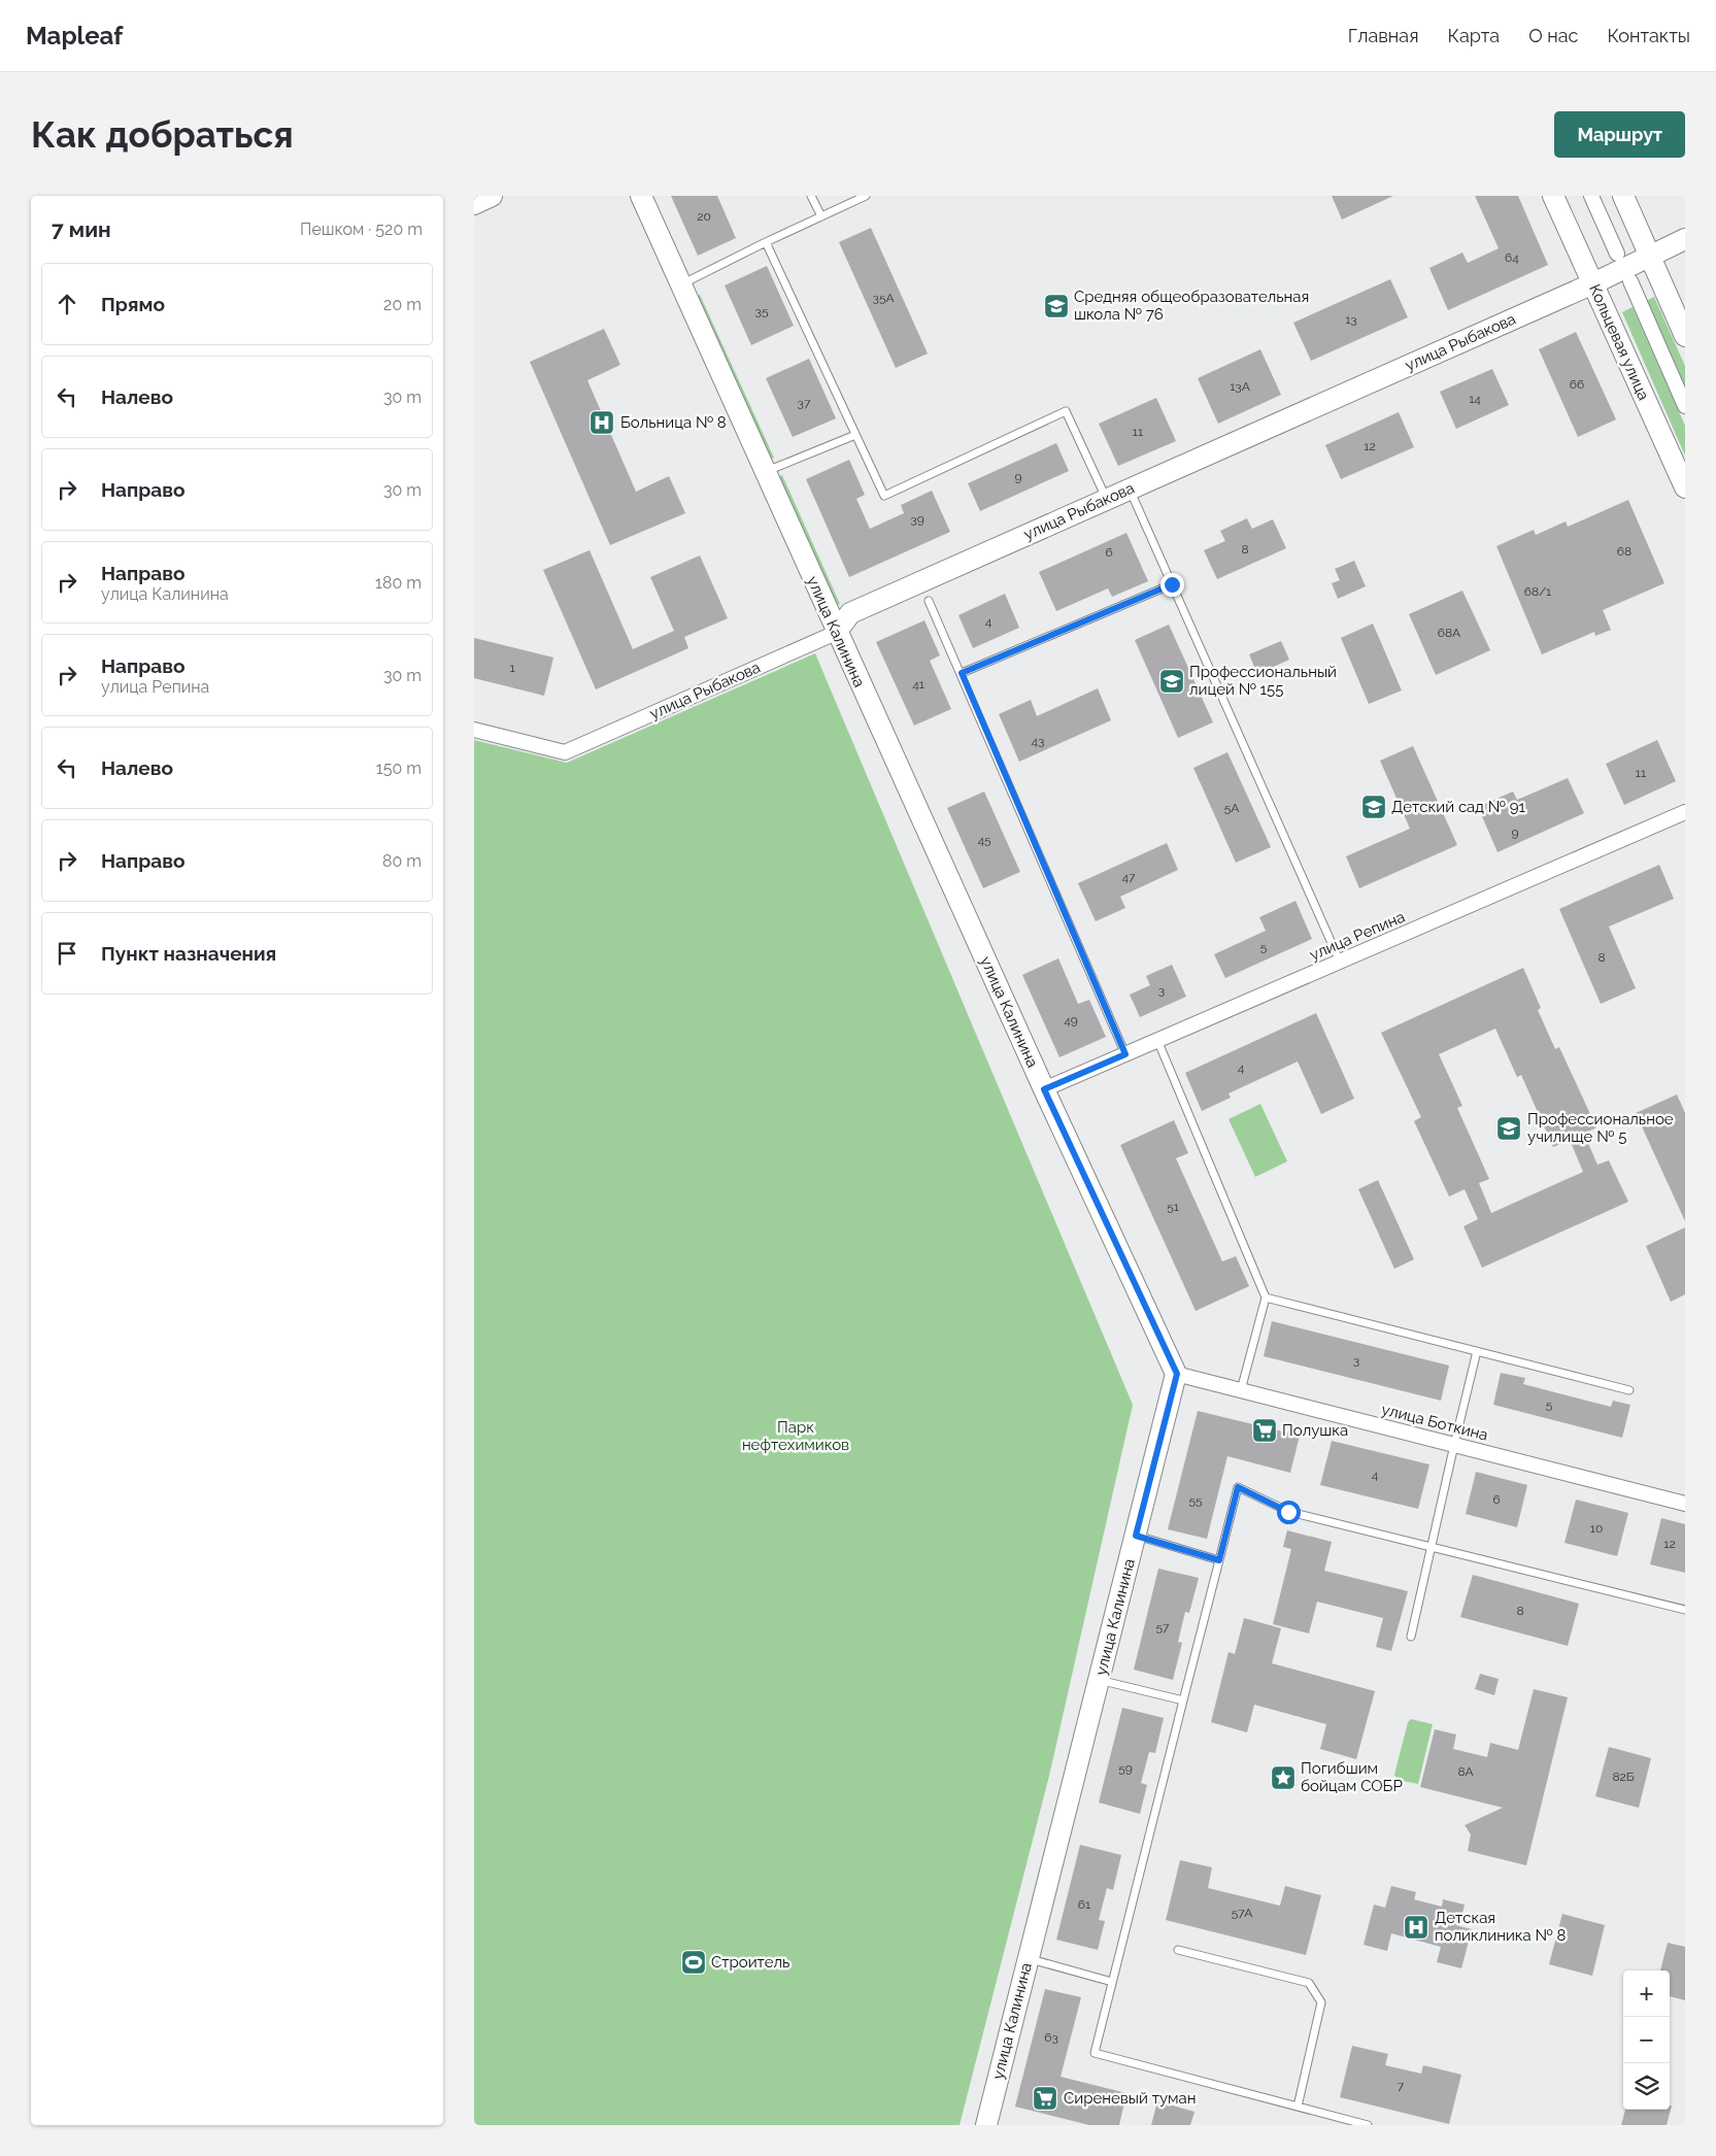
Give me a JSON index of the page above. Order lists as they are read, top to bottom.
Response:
{
  "streets": {
    "street": [
      "улица Рыбакова",
      "Кольцевая улица",
      "улица Калинина",
      "улица Репина",
      "улица Боткина"
    ]
  },
  "crossings": [
    ["улица Рыбакова", "Кольцевая улица"],
    ["улица Рыбакова", "улица Калинина"],
    ["улица Калинина", "улица Репина"],
    ["улица Калинина", "улица Боткина"]
  ],
  "parks": ["Парк нефтехимиков"],
  "places": {
    "school or university": [
      "Средняя общеобразовательная школа № 76",
      "Профессиональный лицей № 155",
      "Детский сад № 91",
      "Профессиональное училище № 5"
    ],
    "hospital": ["Больница № 8", "Детская поликлиника № 8"],
    "supermarket": ["Полушка", "Сиреневый туман"],
    "place": ["Погибшим бойцам СОБР"],
    "sports": ["Строитель"]
  },
  "house_numbers": [
    "20",
    "64",
    "35А",
    "35",
    "13",
    "66",
    "13А",
    "14",
    "37",
    "11",
    "12",
    "9",
    "39",
    "8",
    "68",
    "6",
    "68/1",
    "4",
    "68А",
    "1",
    "41",
    "43",
    "11",
    "5А",
    "9",
    "45",
    "47",
    "5",
    "8",
    "3",
    "49",
    "4",
    "51",
    "3",
    "5",
    "4",
    "6",
    "55",
    "10",
    "12",
    "8",
    "57",
    "59",
    "8А",
    "82Б",
    "61",
    "57А",
    "63",
    "7"
  ],
  "page": {
    "header": "Mapleaf",
    "nav": [
      "Главная",
      "Карта",
      "О нас",
      "Контакты"
    ],
    "buttons": "Маршрут",
    "title": "Как добраться",
    "heading": ["7 мин", "Пешком · 520 m"],
    "list": [
      ["Прямо", "20 m"],
      ["Налево", "30 m"],
      ["Направо", "30 m"],
      ["Направо", "улица Калинина", "180 m"],
      ["Направо", "улица Репина", "30 m"],
      ["Налево", "150 m"],
      ["Направо", "80 m"],
      "Пункт назначения"
    ],
    "map_buttons": ["+", "−"]
  }
}
